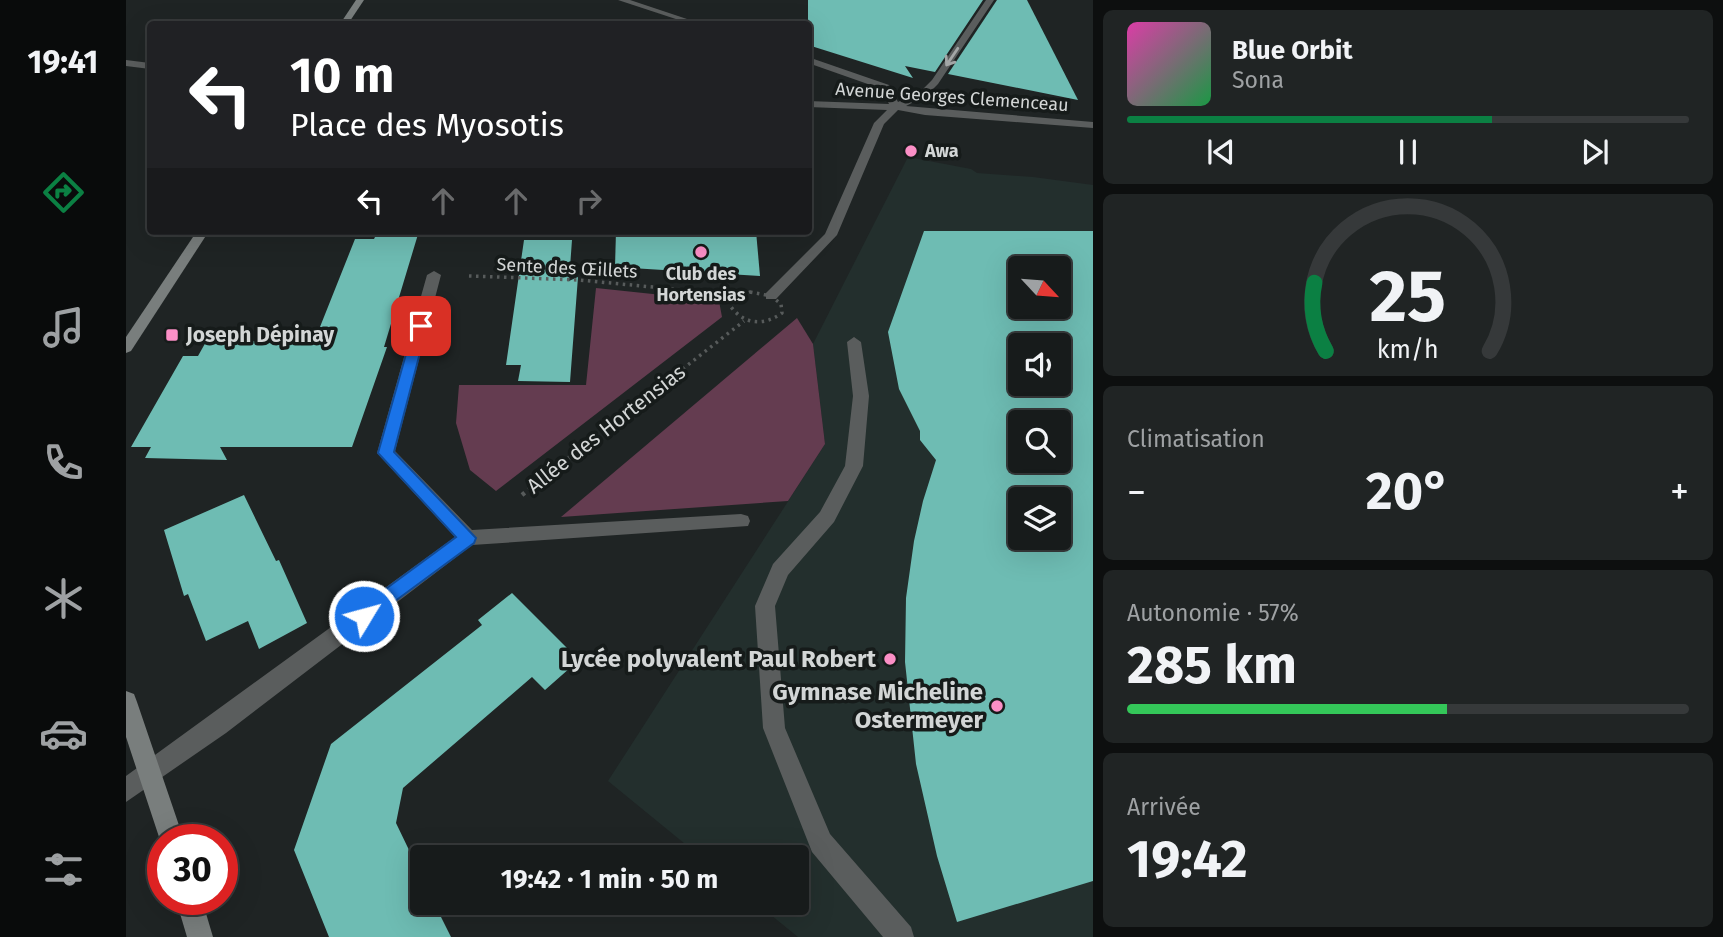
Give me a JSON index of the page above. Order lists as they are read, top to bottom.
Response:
{
  "streets": {
    "street": ["Avenue Georges Clemenceau"],
    "path": ["Sente des Œillets", "Allée des Hortensias"]
  },
  "places": {
    "other": [
      "Awa",
      "Club des Hortensias",
      "Lycée polyvalent Paul Robert",
      "Gymnase Micheline Ostermeyer"
    ],
    "transit": ["Joseph Dépinay"]
  },
  "north": "bottom right",
  "page": {
    "tabs": "19:41",
    "turn": ["10 m", "Place des Myosotis"],
    "song": ["Blue Orbit", "Sona"],
    "tile": [
      "Climatisation",
      ["Autonomie · 57%", "285 km"],
      ["Arrivée", "19:42"]
    ],
    "heat": ["−", "20°", "+"],
    "limit": "30",
    "trip": "19:42 · 1 min · 50 m",
    "gauge": ["25", "km/h"]
  }
}
